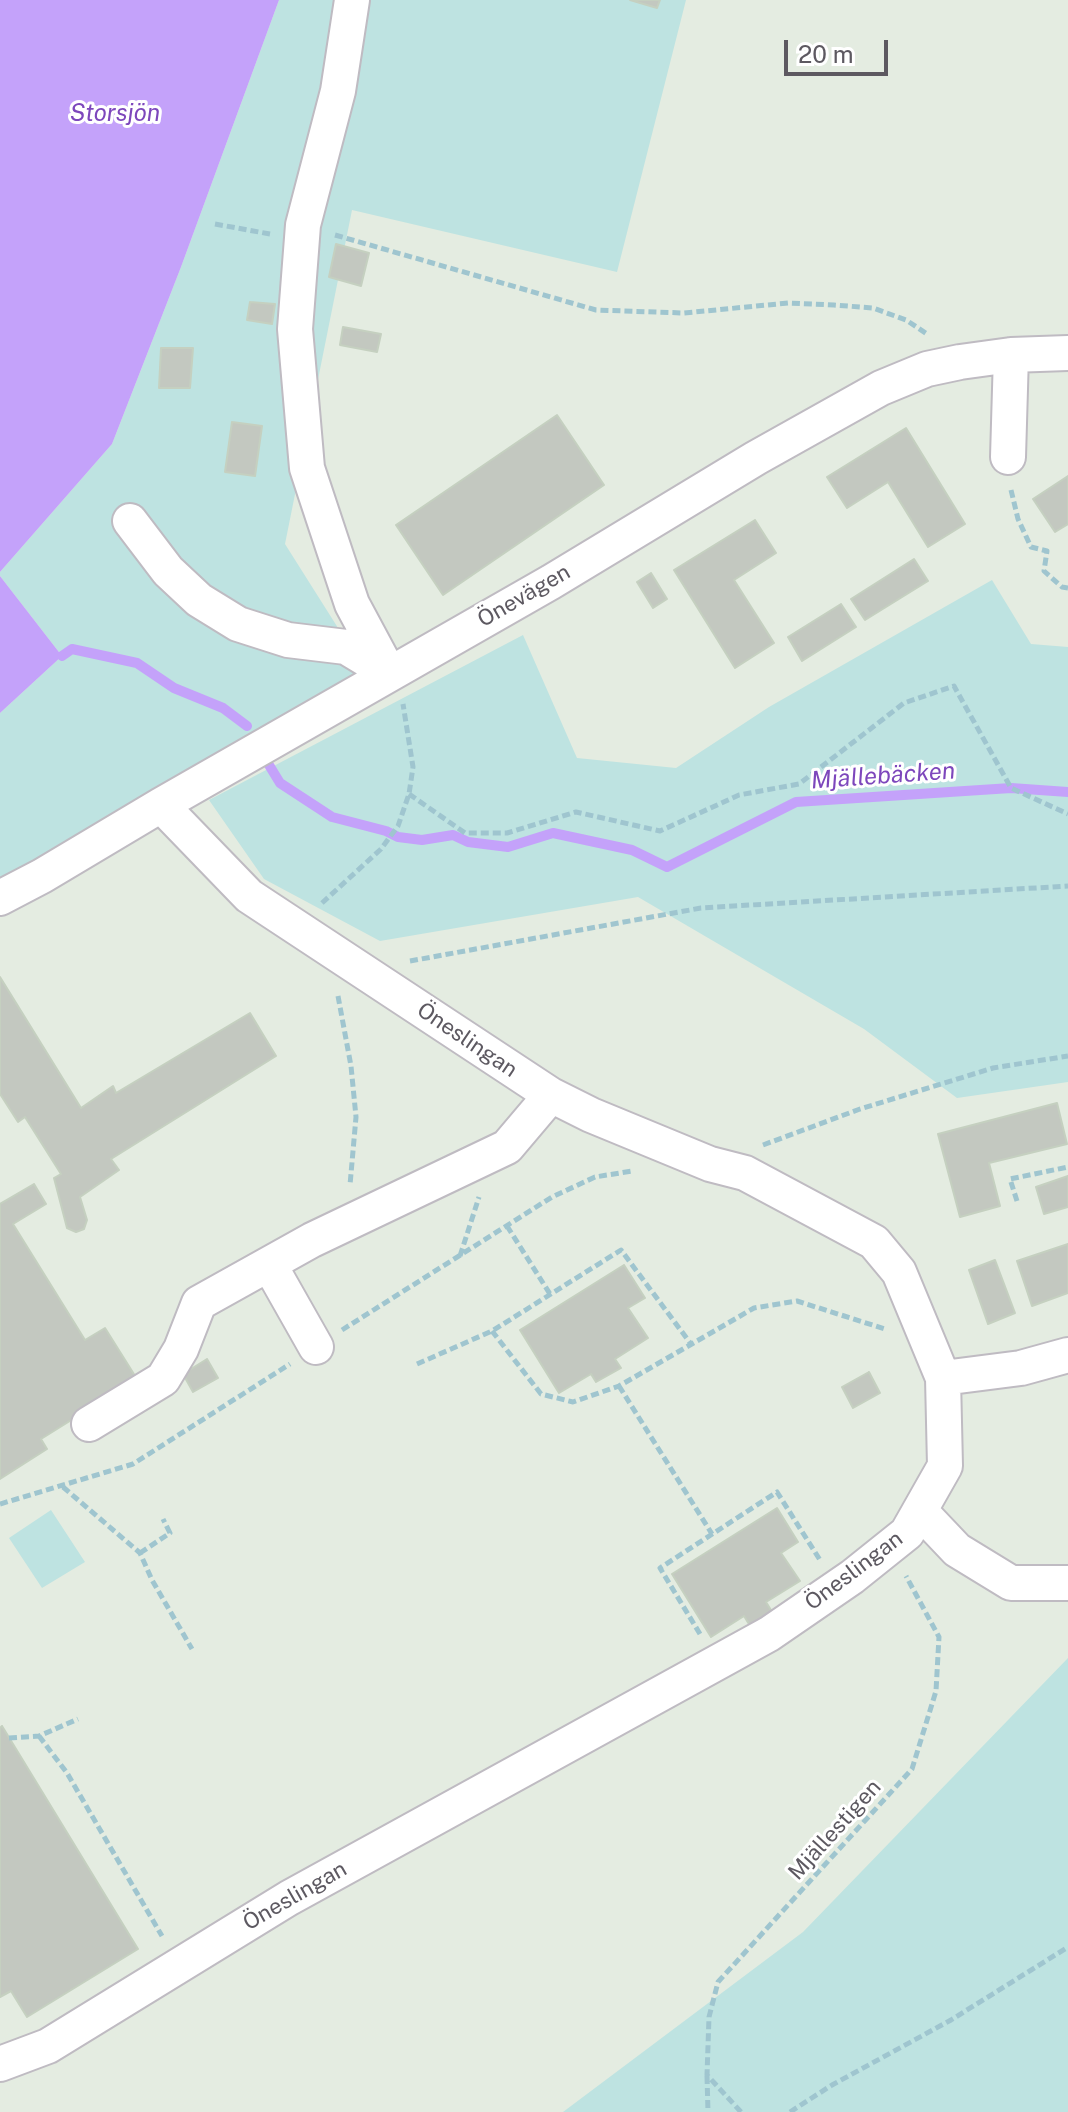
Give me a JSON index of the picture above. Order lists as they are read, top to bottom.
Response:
{
  "streets": {
    "street": ["Önevägen", "Öneslingan"],
    "path": ["Mjällestigen"]
  },
  "crossings": [
    ["Önevägen", "Öneslingan"],
    ["Öneslingan", "Mjällestigen"]
  ],
  "water": ["Storsjön", "Mjällebäcken"],
  "scale_bar": "20 m"
}
